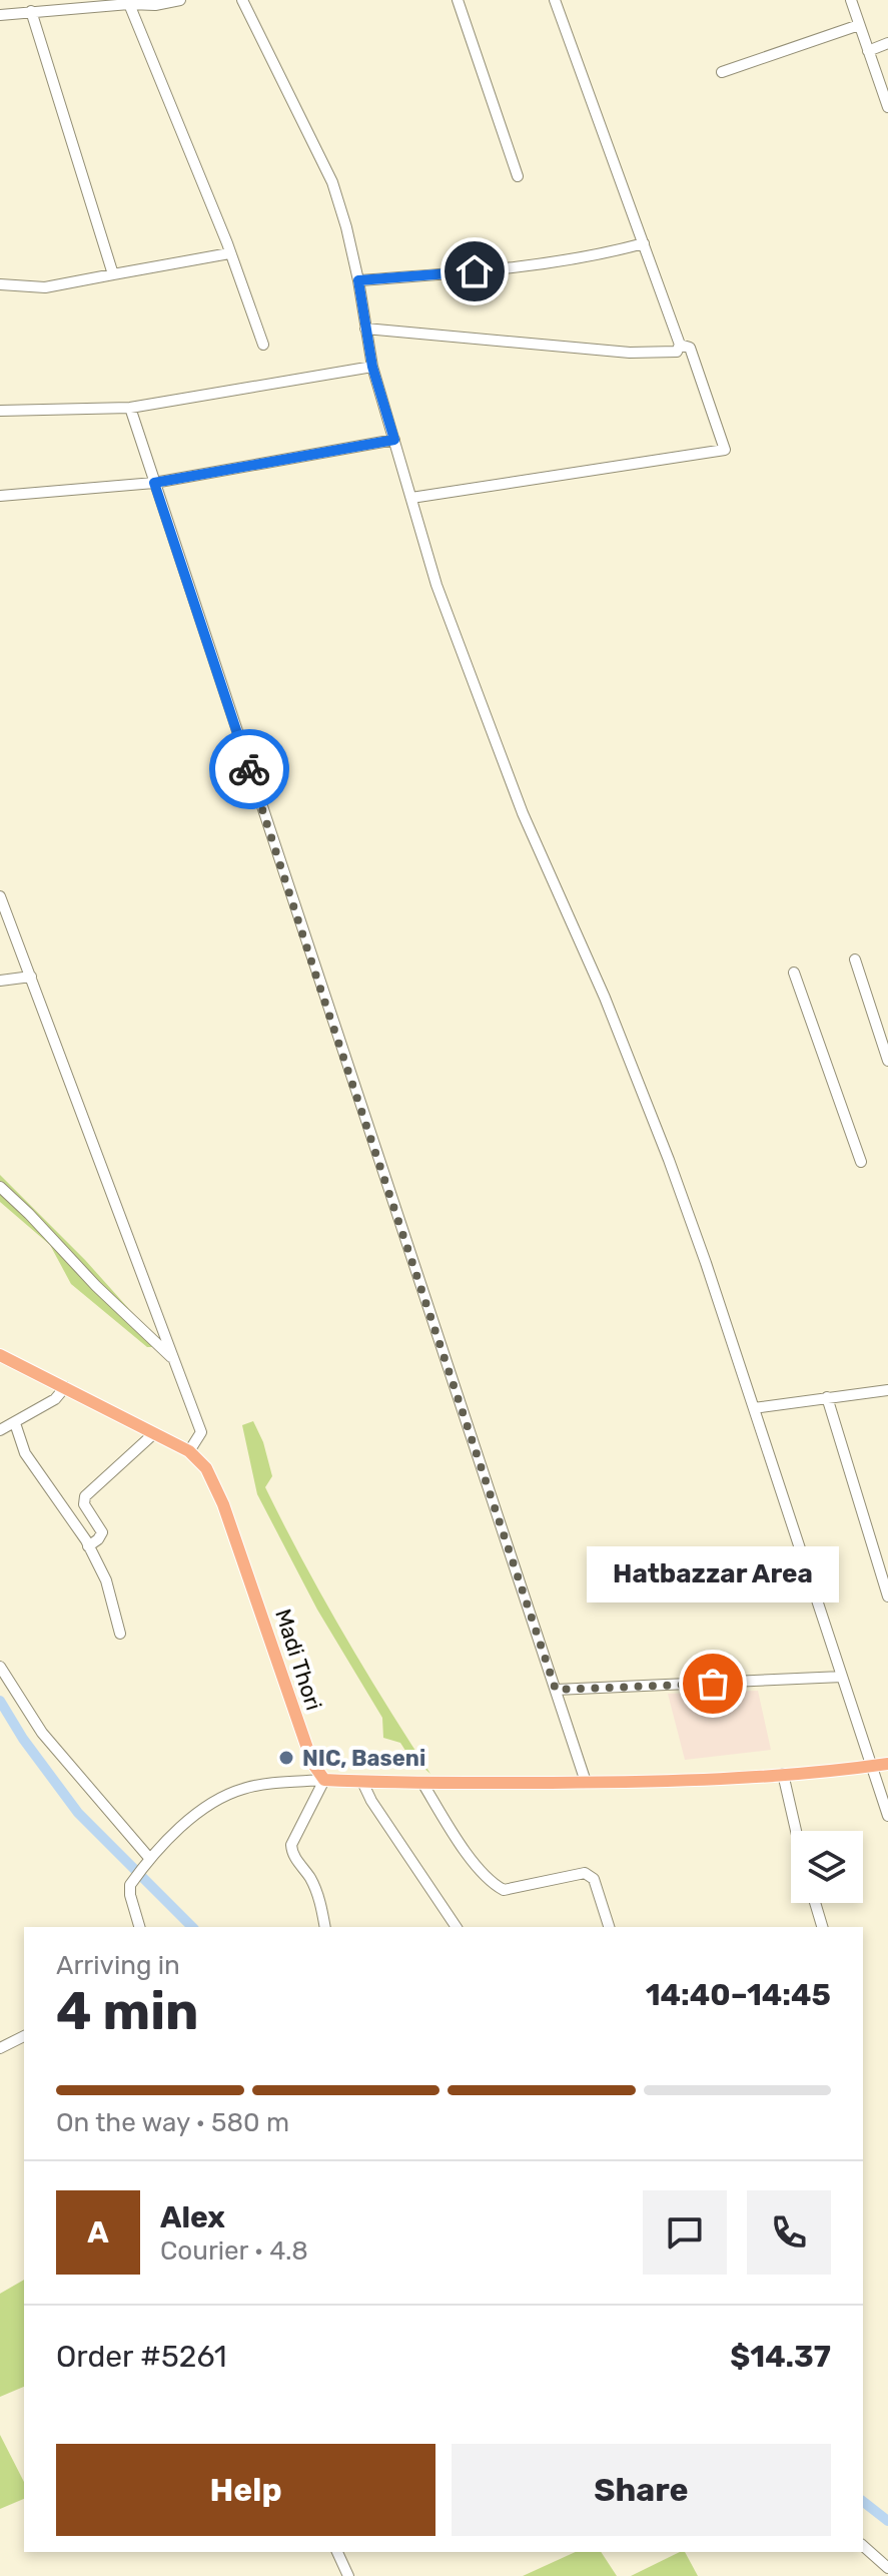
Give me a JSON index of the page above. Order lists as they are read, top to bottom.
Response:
{
  "streets": {
    "main road": ["Madi Thori"]
  },
  "places": ["Hatbazzar Area", "NIC, Baseni"],
  "page": {
    "bubble": "Hatbazzar Area",
    "heading": ["4 min", "Arriving in", "14:40–14:45"],
    "panel": [
      "Alex",
      "Courier · 4.8",
      "Order #5261",
      "$14.37"
    ],
    "bar": "On the way · 580 m",
    "round": "A",
    "buttons": ["Help", "Share"]
  }
}
